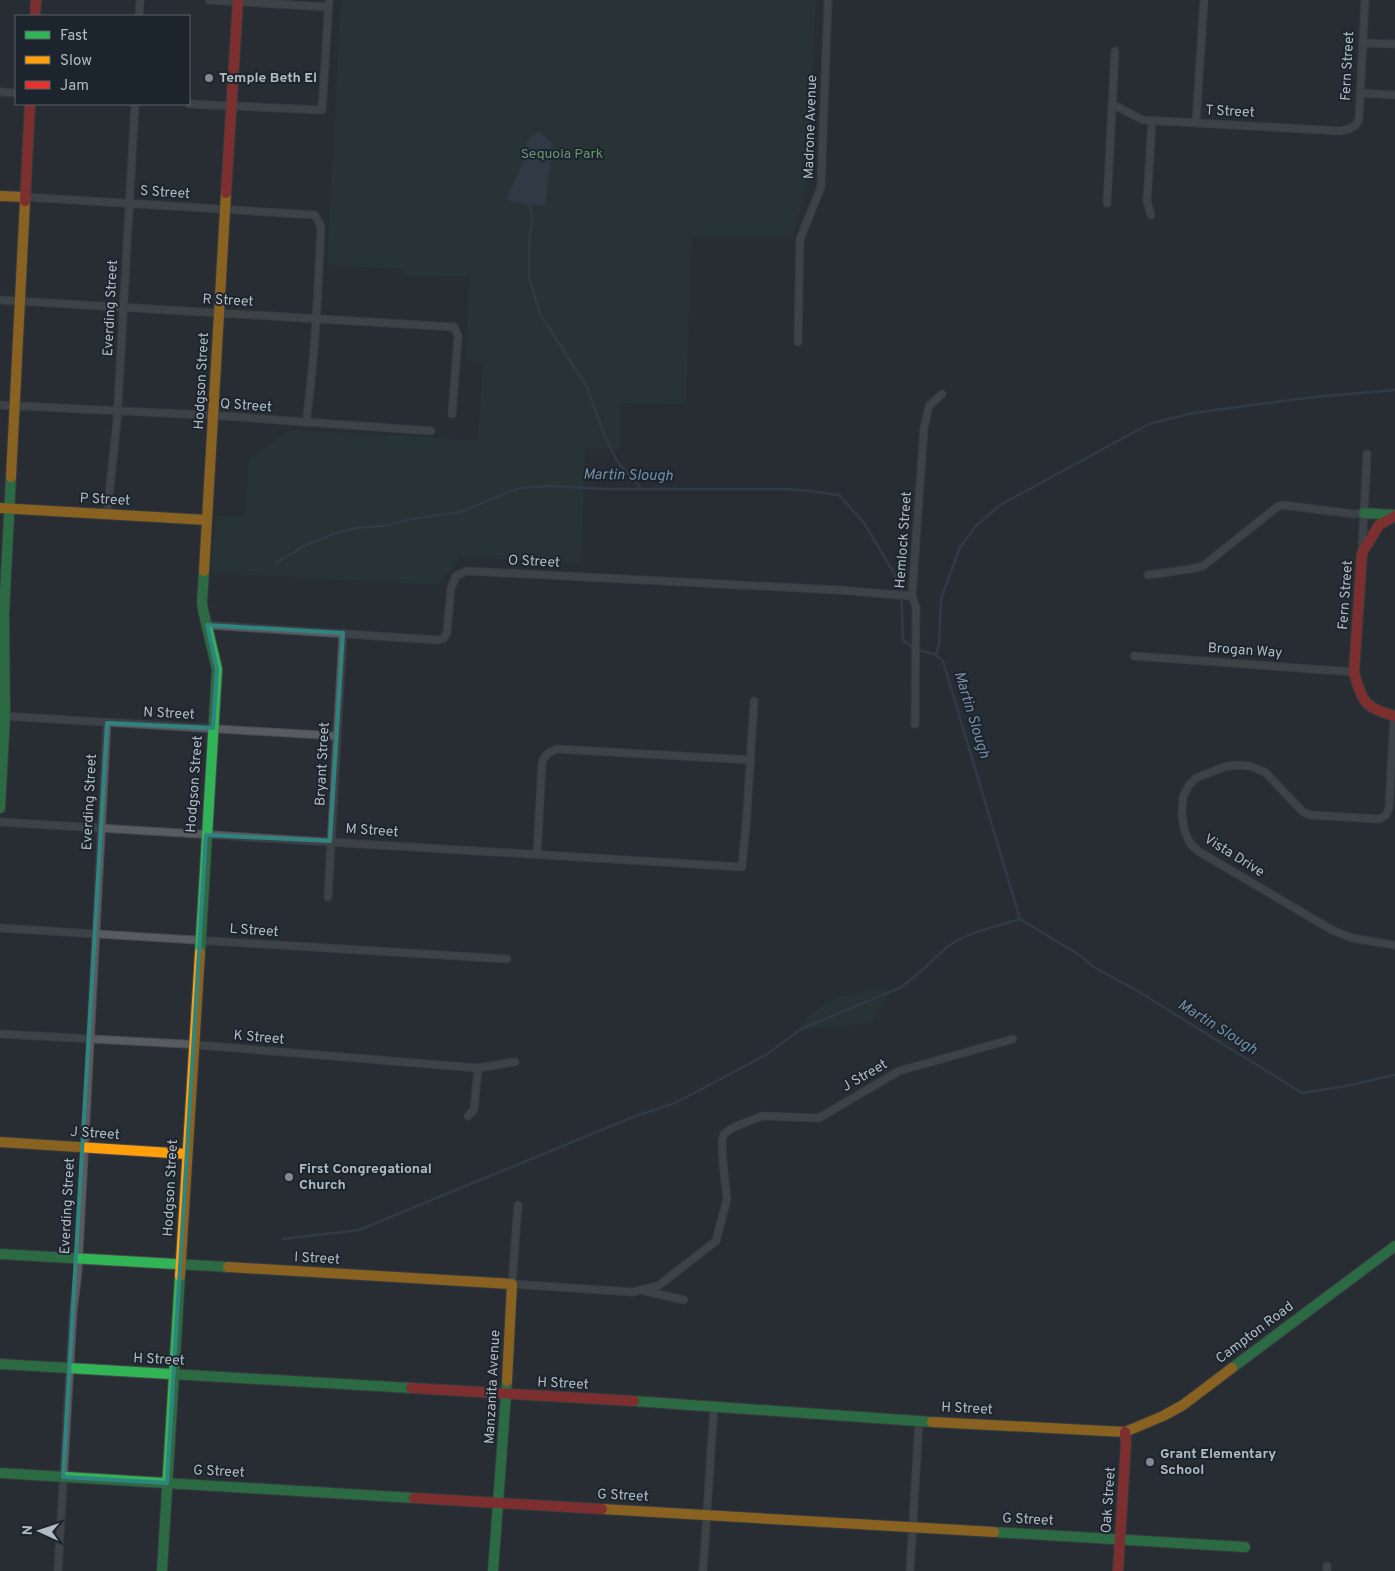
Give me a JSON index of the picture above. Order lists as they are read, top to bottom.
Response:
{
  "streets": {
    "street": [
      "Fern Street",
      "T Street",
      "Madrone Avenue",
      "S Street",
      "R Street",
      "Everding Street",
      "Hodgson Street",
      "Q Street",
      "P Street",
      "Hemlock Street",
      "O Street",
      "Brogan Way",
      "N Street",
      "Bryant Street",
      "M Street",
      "Vista Drive",
      "L Street",
      "K Street",
      "J Street",
      "I Street",
      "Campton Road",
      "H Street",
      "Manzanita Avenue",
      "G Street",
      "Oak Street"
    ]
  },
  "crossings": [
    ["Fern Street", "T Street"],
    ["Fern Street", "Brogan Way"],
    ["Fern Street", "Vista Drive"],
    ["S Street", "R Street"],
    ["S Street", "Everding Street"],
    ["S Street", "Hodgson Street"],
    ["R Street", "Everding Street"],
    ["R Street", "Hodgson Street"],
    ["Everding Street", "Q Street"],
    ["Everding Street", "P Street"],
    ["Everding Street", "N Street"],
    ["Everding Street", "M Street"],
    ["Everding Street", "L Street"],
    ["Everding Street", "K Street"],
    ["Everding Street", "J Street"],
    ["Everding Street", "I Street"],
    ["Everding Street", "H Street"],
    ["Everding Street", "G Street"],
    ["Hodgson Street", "Q Street"],
    ["Hodgson Street", "P Street"],
    ["Hodgson Street", "O Street"],
    ["Hodgson Street", "N Street"],
    ["Hodgson Street", "M Street"],
    ["Hodgson Street", "L Street"],
    ["Hodgson Street", "K Street"],
    ["Hodgson Street", "J Street"],
    ["Hodgson Street", "I Street"],
    ["Hodgson Street", "H Street"],
    ["Hodgson Street", "G Street"],
    ["Hemlock Street", "O Street"],
    ["O Street", "Bryant Street"],
    ["N Street", "Bryant Street"],
    ["Bryant Street", "M Street"],
    ["J Street", "I Street"],
    ["I Street", "Manzanita Avenue"],
    ["Campton Road", "H Street"],
    ["Campton Road", "Oak Street"],
    ["H Street", "Manzanita Avenue"],
    ["H Street", "Oak Street"],
    ["Manzanita Avenue", "G Street"],
    ["G Street", "Oak Street"]
  ],
  "water": ["Martin Slough"],
  "parks": ["Sequoia Park"],
  "places": ["Temple Beth El", "First Congregational Church", "Grant Elementary School"],
  "legend": ["Fast", "Slow", "Jam"],
  "north": "left"
}
